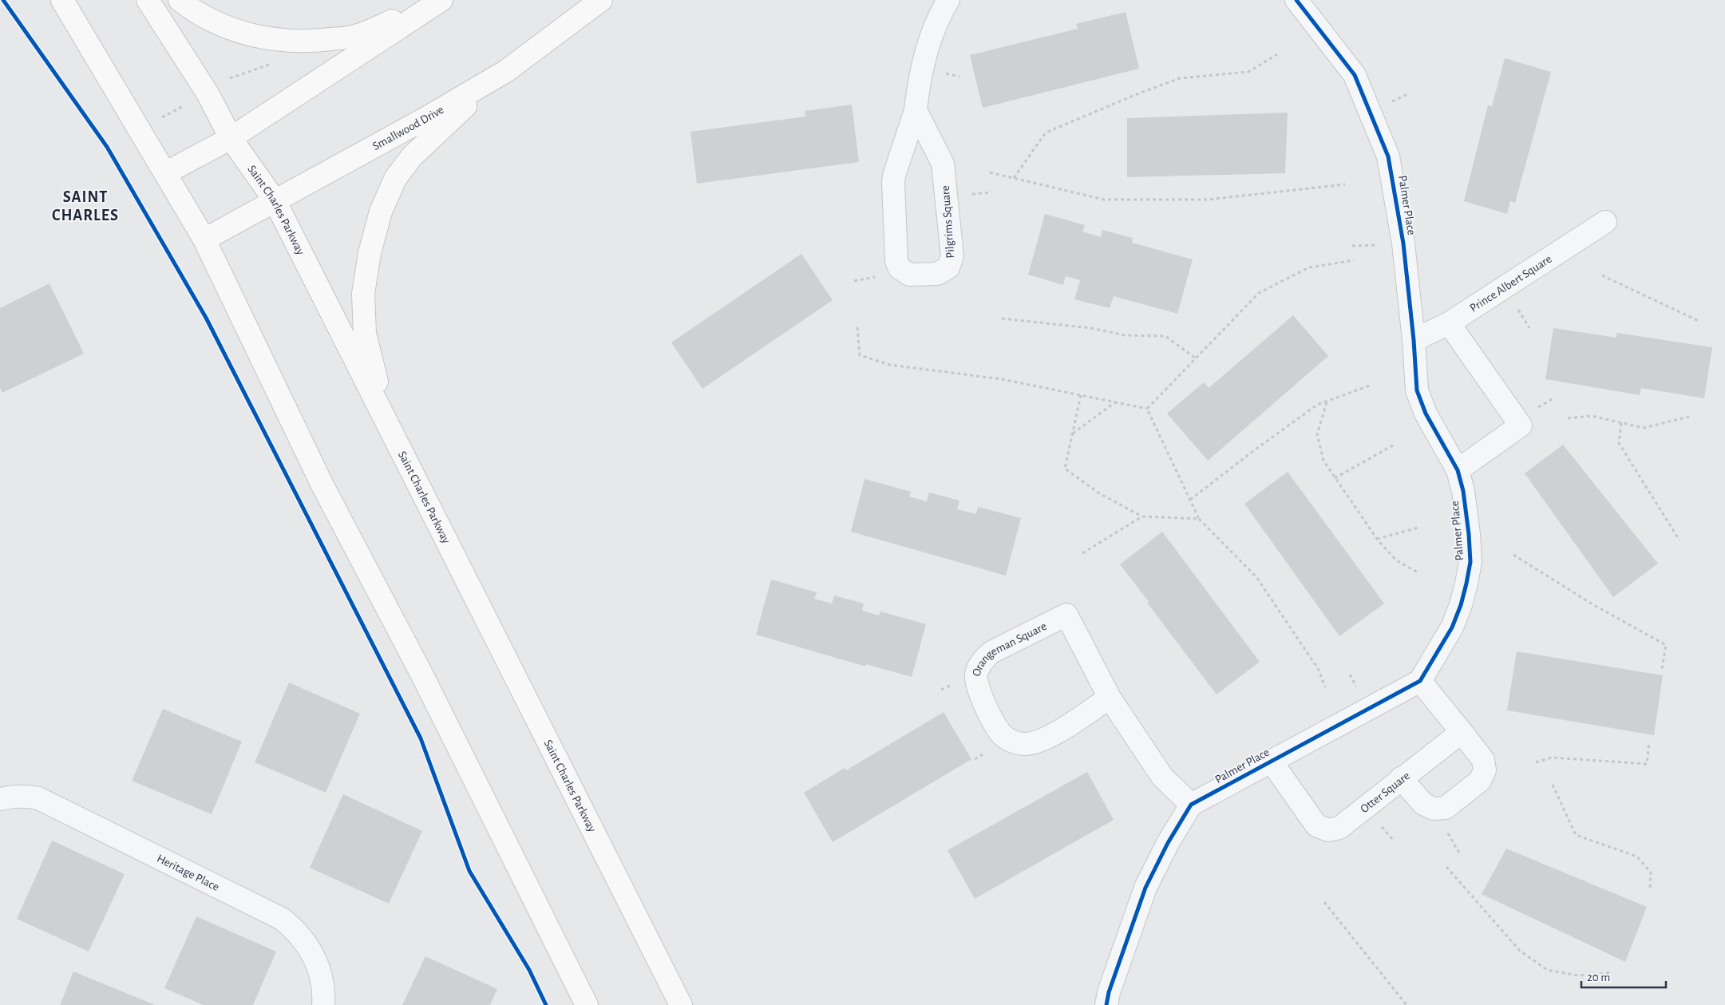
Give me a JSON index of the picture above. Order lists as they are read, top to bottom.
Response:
{
  "streets": {
    "main road": ["Smallwood Drive", "Saint Charles Parkway"],
    "street": [
      "Palmer Place",
      "Pilgrims Square",
      "Prince Albert Square",
      "Orangeman Square",
      "Otter Square",
      "Heritage Place"
    ]
  },
  "crossings": [
    ["Smallwood Drive", "Saint Charles Parkway"],
    ["Palmer Place", "Prince Albert Square"],
    ["Palmer Place", "Orangeman Square"],
    ["Palmer Place", "Otter Square"]
  ],
  "districts": ["SAINT CHARLES"],
  "scale_bar": "20 m"
}
